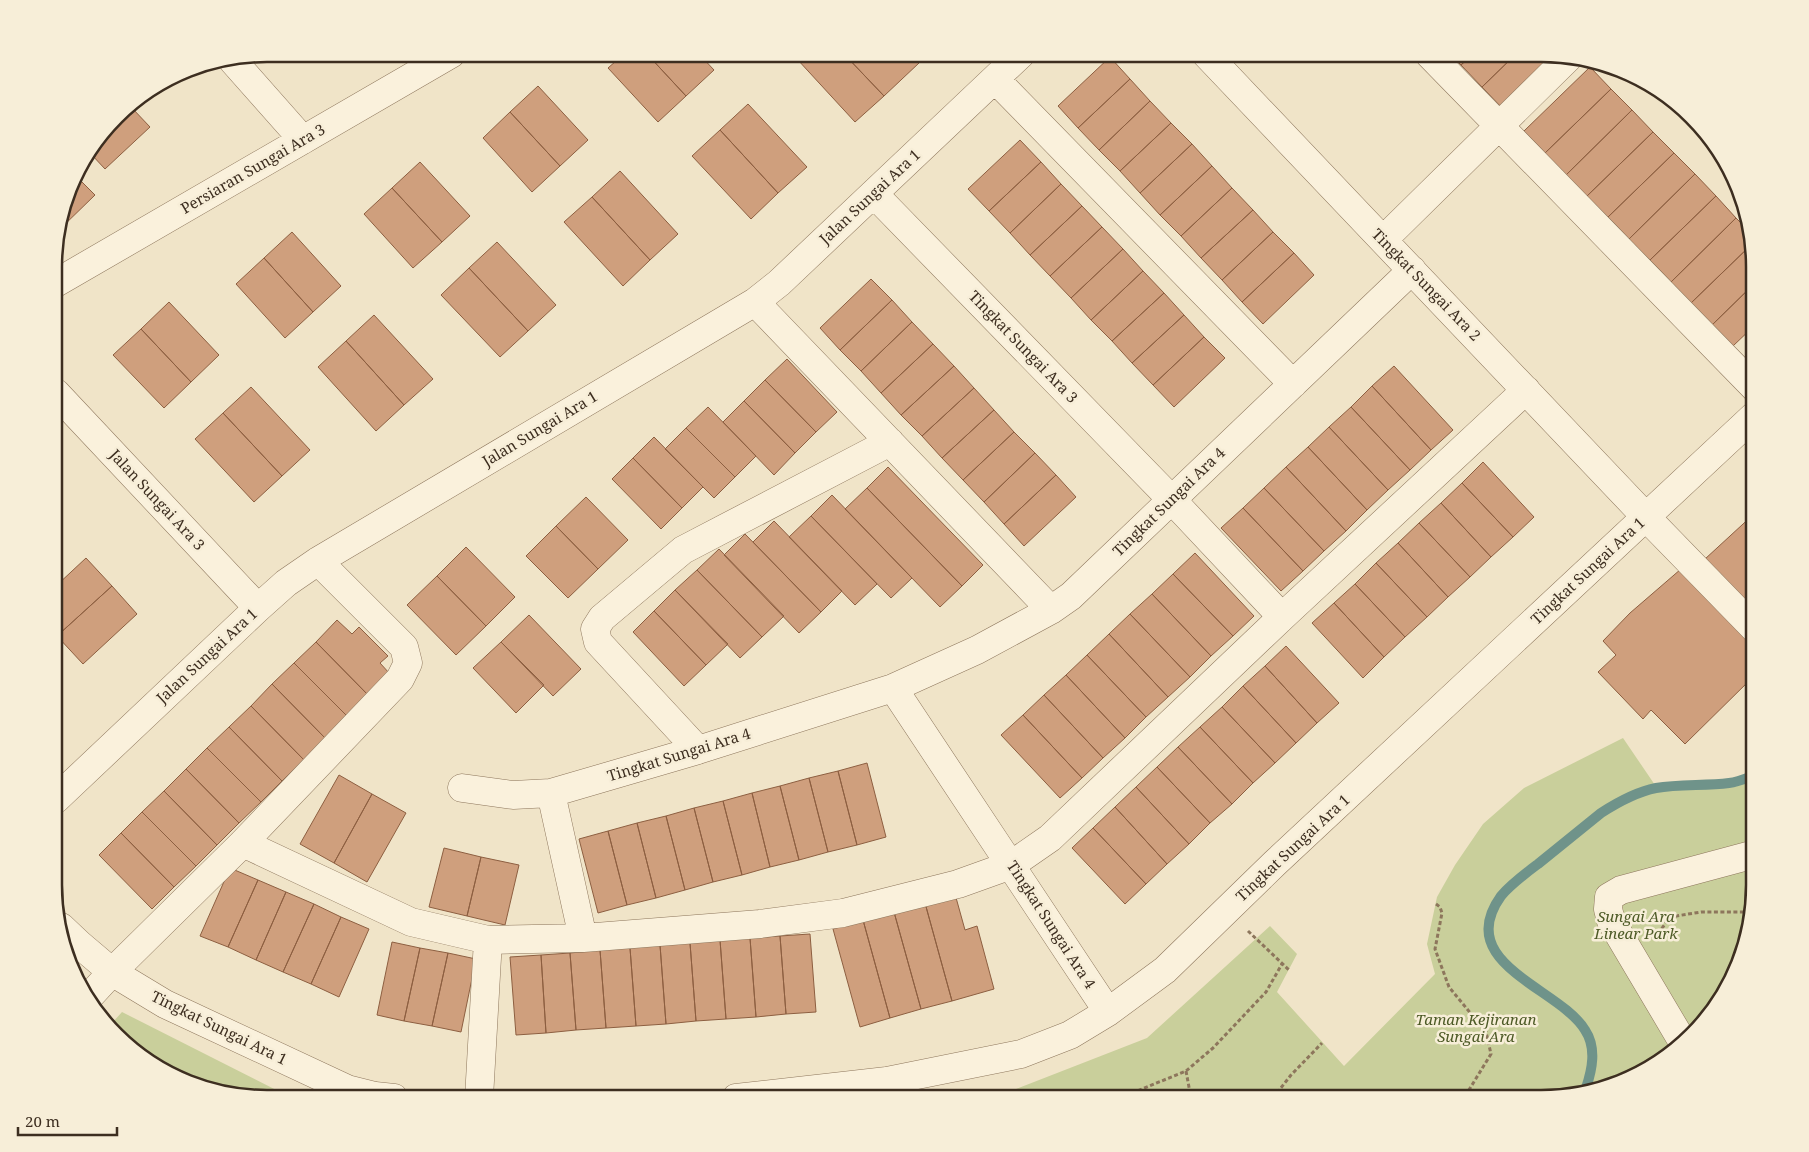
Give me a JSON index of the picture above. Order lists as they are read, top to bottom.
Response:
{
  "streets": {
    "street": [
      "Persiaran Sungai Ara 3",
      "Jalan Sungai Ara 1",
      "Tingkat Sungai Ara 2",
      "Tingkat Sungai Ara 3",
      "Jalan Sungai Ara 3",
      "Tingkat Sungai Ara 4",
      "Tingkat Sungai Ara 1"
    ]
  },
  "crossings": [
    ["Jalan Sungai Ara 1", "Tingkat Sungai Ara 3"],
    ["Jalan Sungai Ara 1", "Jalan Sungai Ara 3"],
    ["Tingkat Sungai Ara 2", "Tingkat Sungai Ara 4"],
    ["Tingkat Sungai Ara 2", "Tingkat Sungai Ara 1"],
    ["Tingkat Sungai Ara 3", "Tingkat Sungai Ara 4"],
    ["Tingkat Sungai Ara 4", "Tingkat Sungai Ara 1"]
  ],
  "parks": ["Sungai Ara Linear Park", "Taman Kejiranan Sungai Ara"],
  "scale_bar": "20 m"
}
